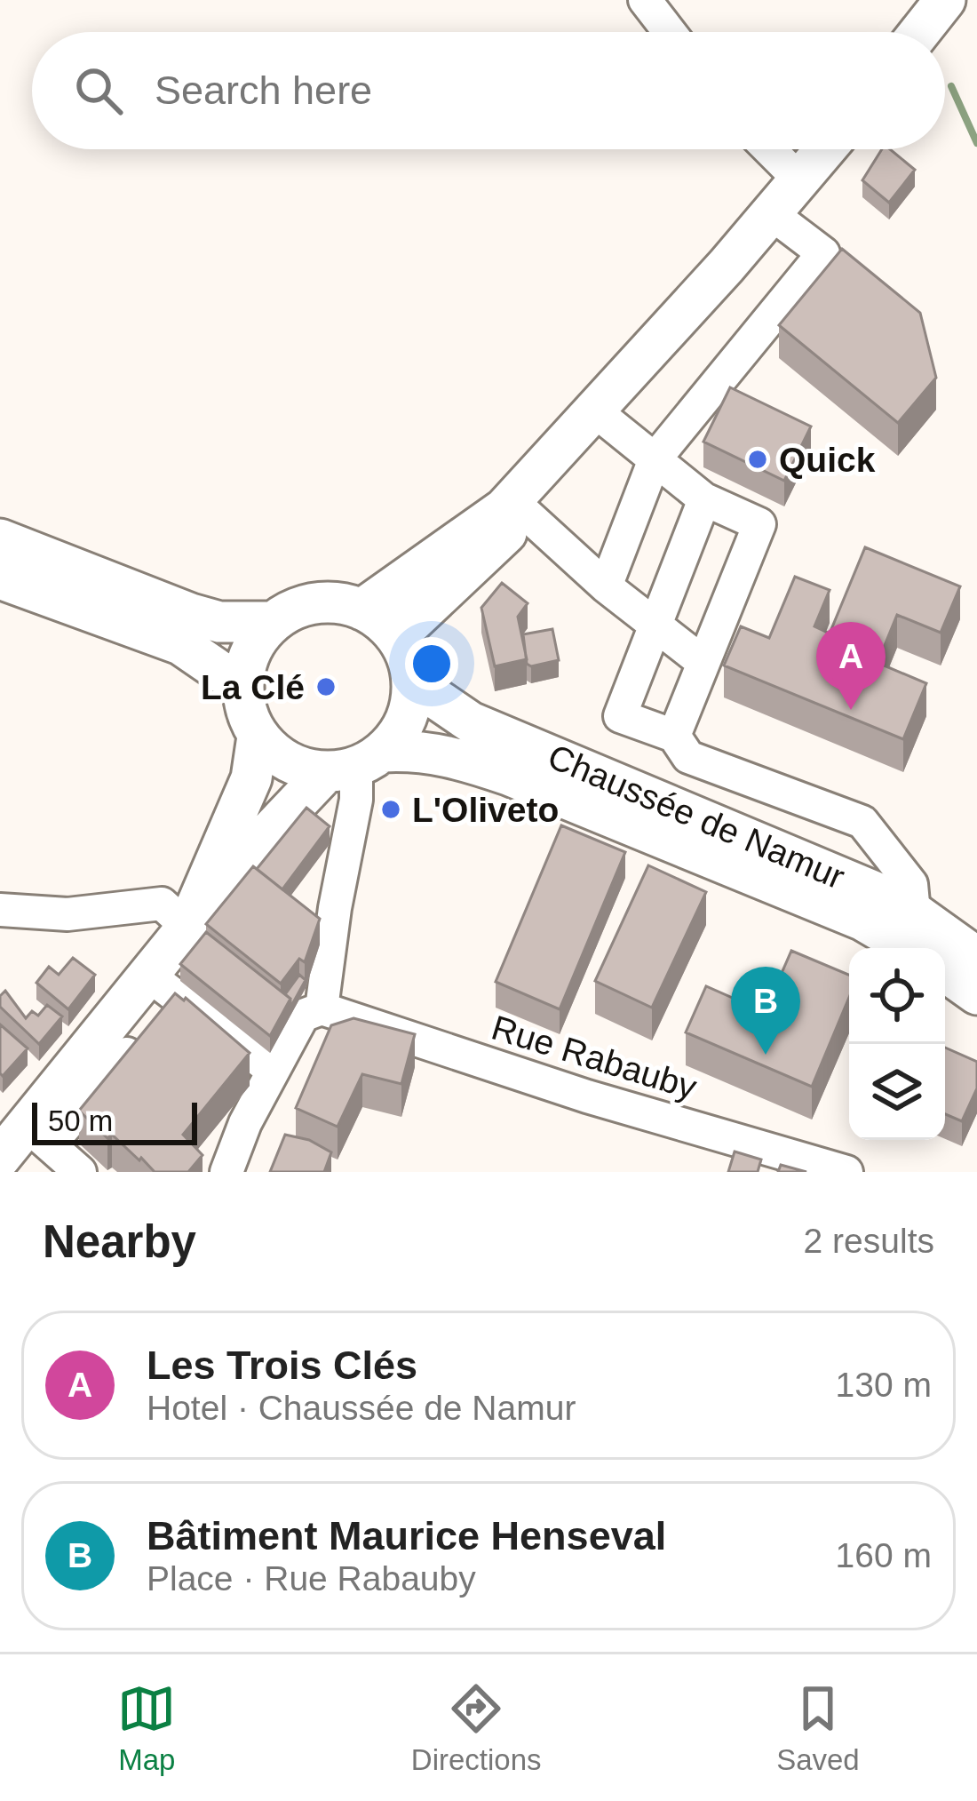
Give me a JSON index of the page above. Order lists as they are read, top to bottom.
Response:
{
  "streets": {
    "main road": ["Chaussée de Namur"],
    "street": ["Rue Rabauby"]
  },
  "places": ["Quick", "La Clé", "L'Oliveto"],
  "scale_bar": "50 m",
  "page": {
    "search": "Search here",
    "pins": ["A", "B"],
    "scale": "50 m",
    "heading": ["Nearby", "2 results"],
    "list": [
      {
        "mark": "A",
        "name": "Les Trois Clés",
        "note": "Hotel · Chaussée de Namur",
        "value": "130 m"
      },
      {
        "mark": "B",
        "name": "Bâtiment Maurice Henseval",
        "note": "Place · Rue Rabauby",
        "value": "160 m"
      }
    ],
    "nav": ["Map", "Directions", "Saved"]
  }
}
